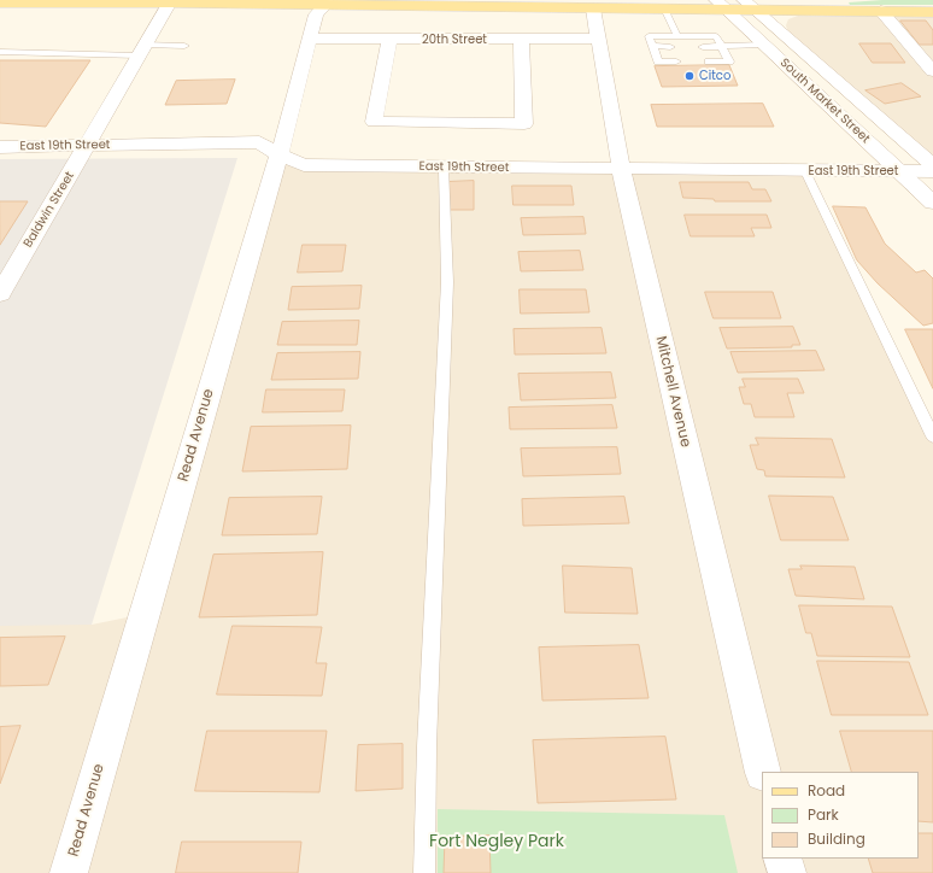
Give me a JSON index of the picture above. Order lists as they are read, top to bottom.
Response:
{
  "streets": {
    "street": [
      "20th Street",
      "South Market Street",
      "East 19th Street",
      "Baldwin Street",
      "Mitchell Avenue",
      "Read Avenue"
    ]
  },
  "crossings": [
    ["20th Street", "Mitchell Avenue"],
    ["20th Street", "Read Avenue"],
    ["South Market Street", "East 19th Street"],
    ["East 19th Street", "Baldwin Street"],
    ["East 19th Street", "Mitchell Avenue"],
    ["East 19th Street", "Read Avenue"]
  ],
  "parks": ["Fort Negley Park"],
  "places": ["Citco"],
  "legend": ["Road", "Park", "Building"]
}
